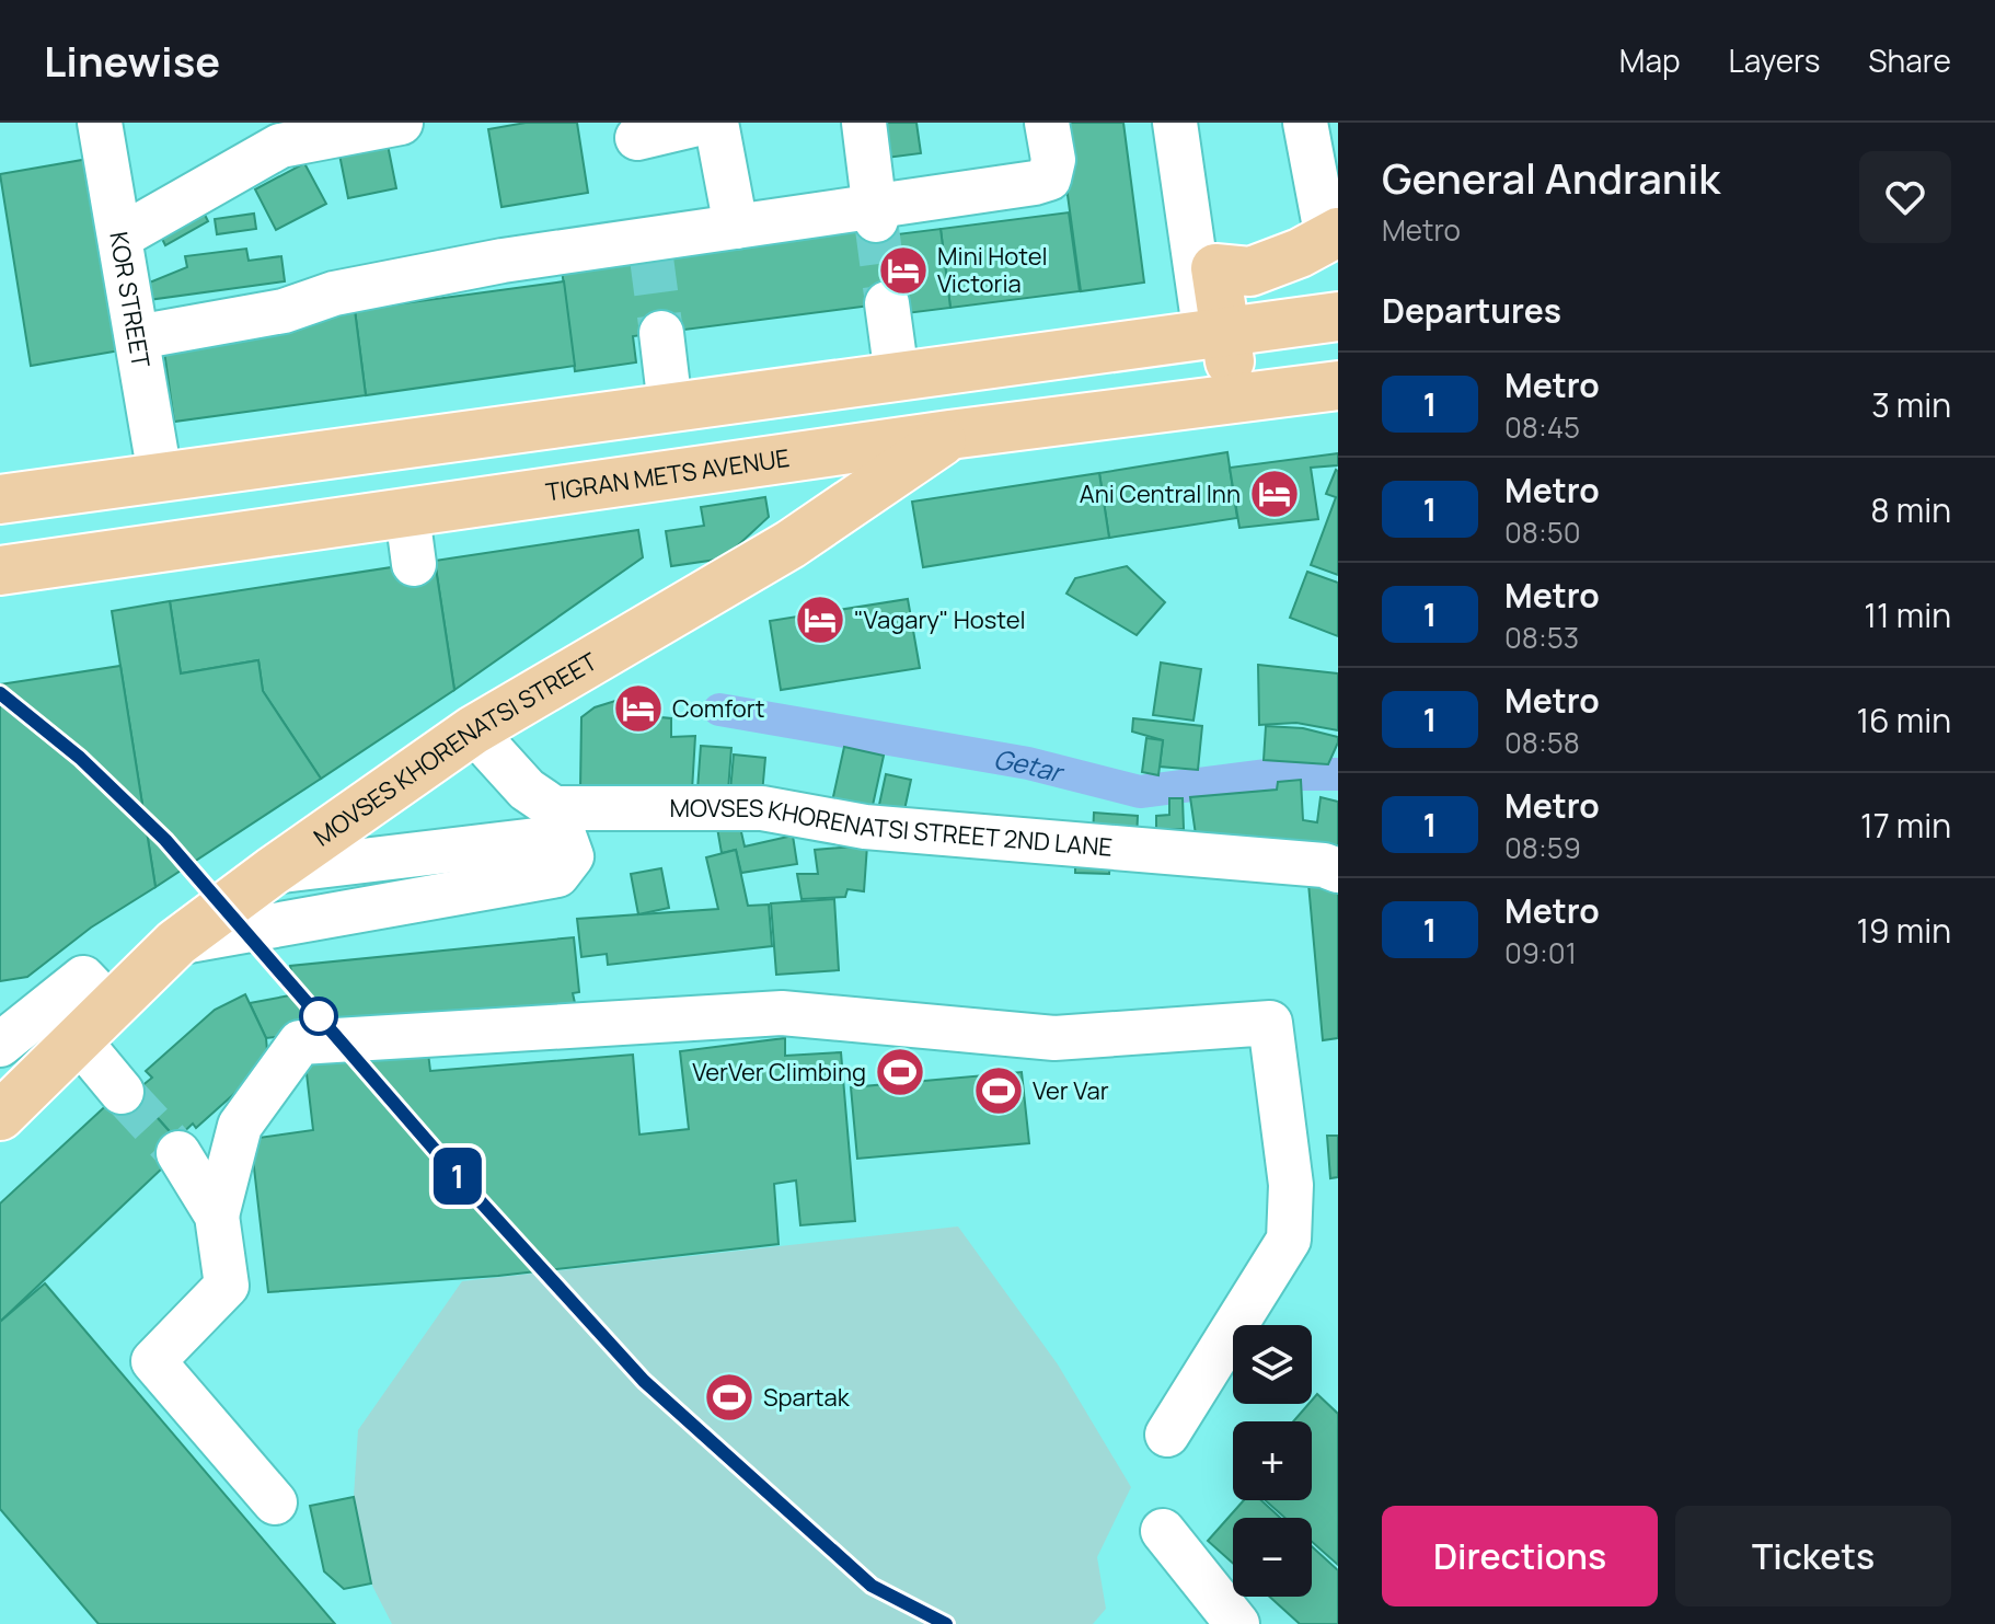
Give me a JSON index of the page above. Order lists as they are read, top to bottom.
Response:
{
  "streets": {
    "main road": ["TIGRAN METS AVENUE", "MOVSES KHORENATSI STREET"],
    "street": ["KOR STREET", "MOVSES KHORENATSI STREET 2ND LANE"]
  },
  "crossings": [
    ["TIGRAN METS AVENUE", "MOVSES KHORENATSI STREET"],
    ["MOVSES KHORENATSI STREET", "MOVSES KHORENATSI STREET 2ND LANE"]
  ],
  "water": ["Getar"],
  "places": {
    "hotel": [
      "Mini Hotel Victoria",
      "Ani Central Inn",
      "\"Vagary\" Hostel",
      "Comfort"
    ],
    "sports": ["VerVer Climbing", "Ver Var", "Spartak"]
  },
  "lines": ["metro line 1"],
  "page": {
    "header": "Linewise",
    "nav": ["Map", "Layers", "Share"],
    "on_map": "1",
    "heading": [
      ["General Andranik", "Metro"],
      "Departures"
    ],
    "list": [
      {
        "mark": "1",
        "name": "Metro",
        "note": "08:45",
        "value": "3 min"
      },
      {
        "mark": "1",
        "name": "Metro",
        "note": "08:50",
        "value": "8 min"
      },
      {
        "mark": "1",
        "name": "Metro",
        "note": "08:53",
        "value": "11 min"
      },
      {
        "mark": "1",
        "name": "Metro",
        "note": "08:58",
        "value": "16 min"
      },
      {
        "mark": "1",
        "name": "Metro",
        "note": "08:59",
        "value": "17 min"
      },
      {
        "mark": "1",
        "name": "Metro",
        "note": "09:01",
        "value": "19 min"
      }
    ],
    "map_buttons": ["+", "−"],
    "buttons": ["Directions", "Tickets"]
  }
}
